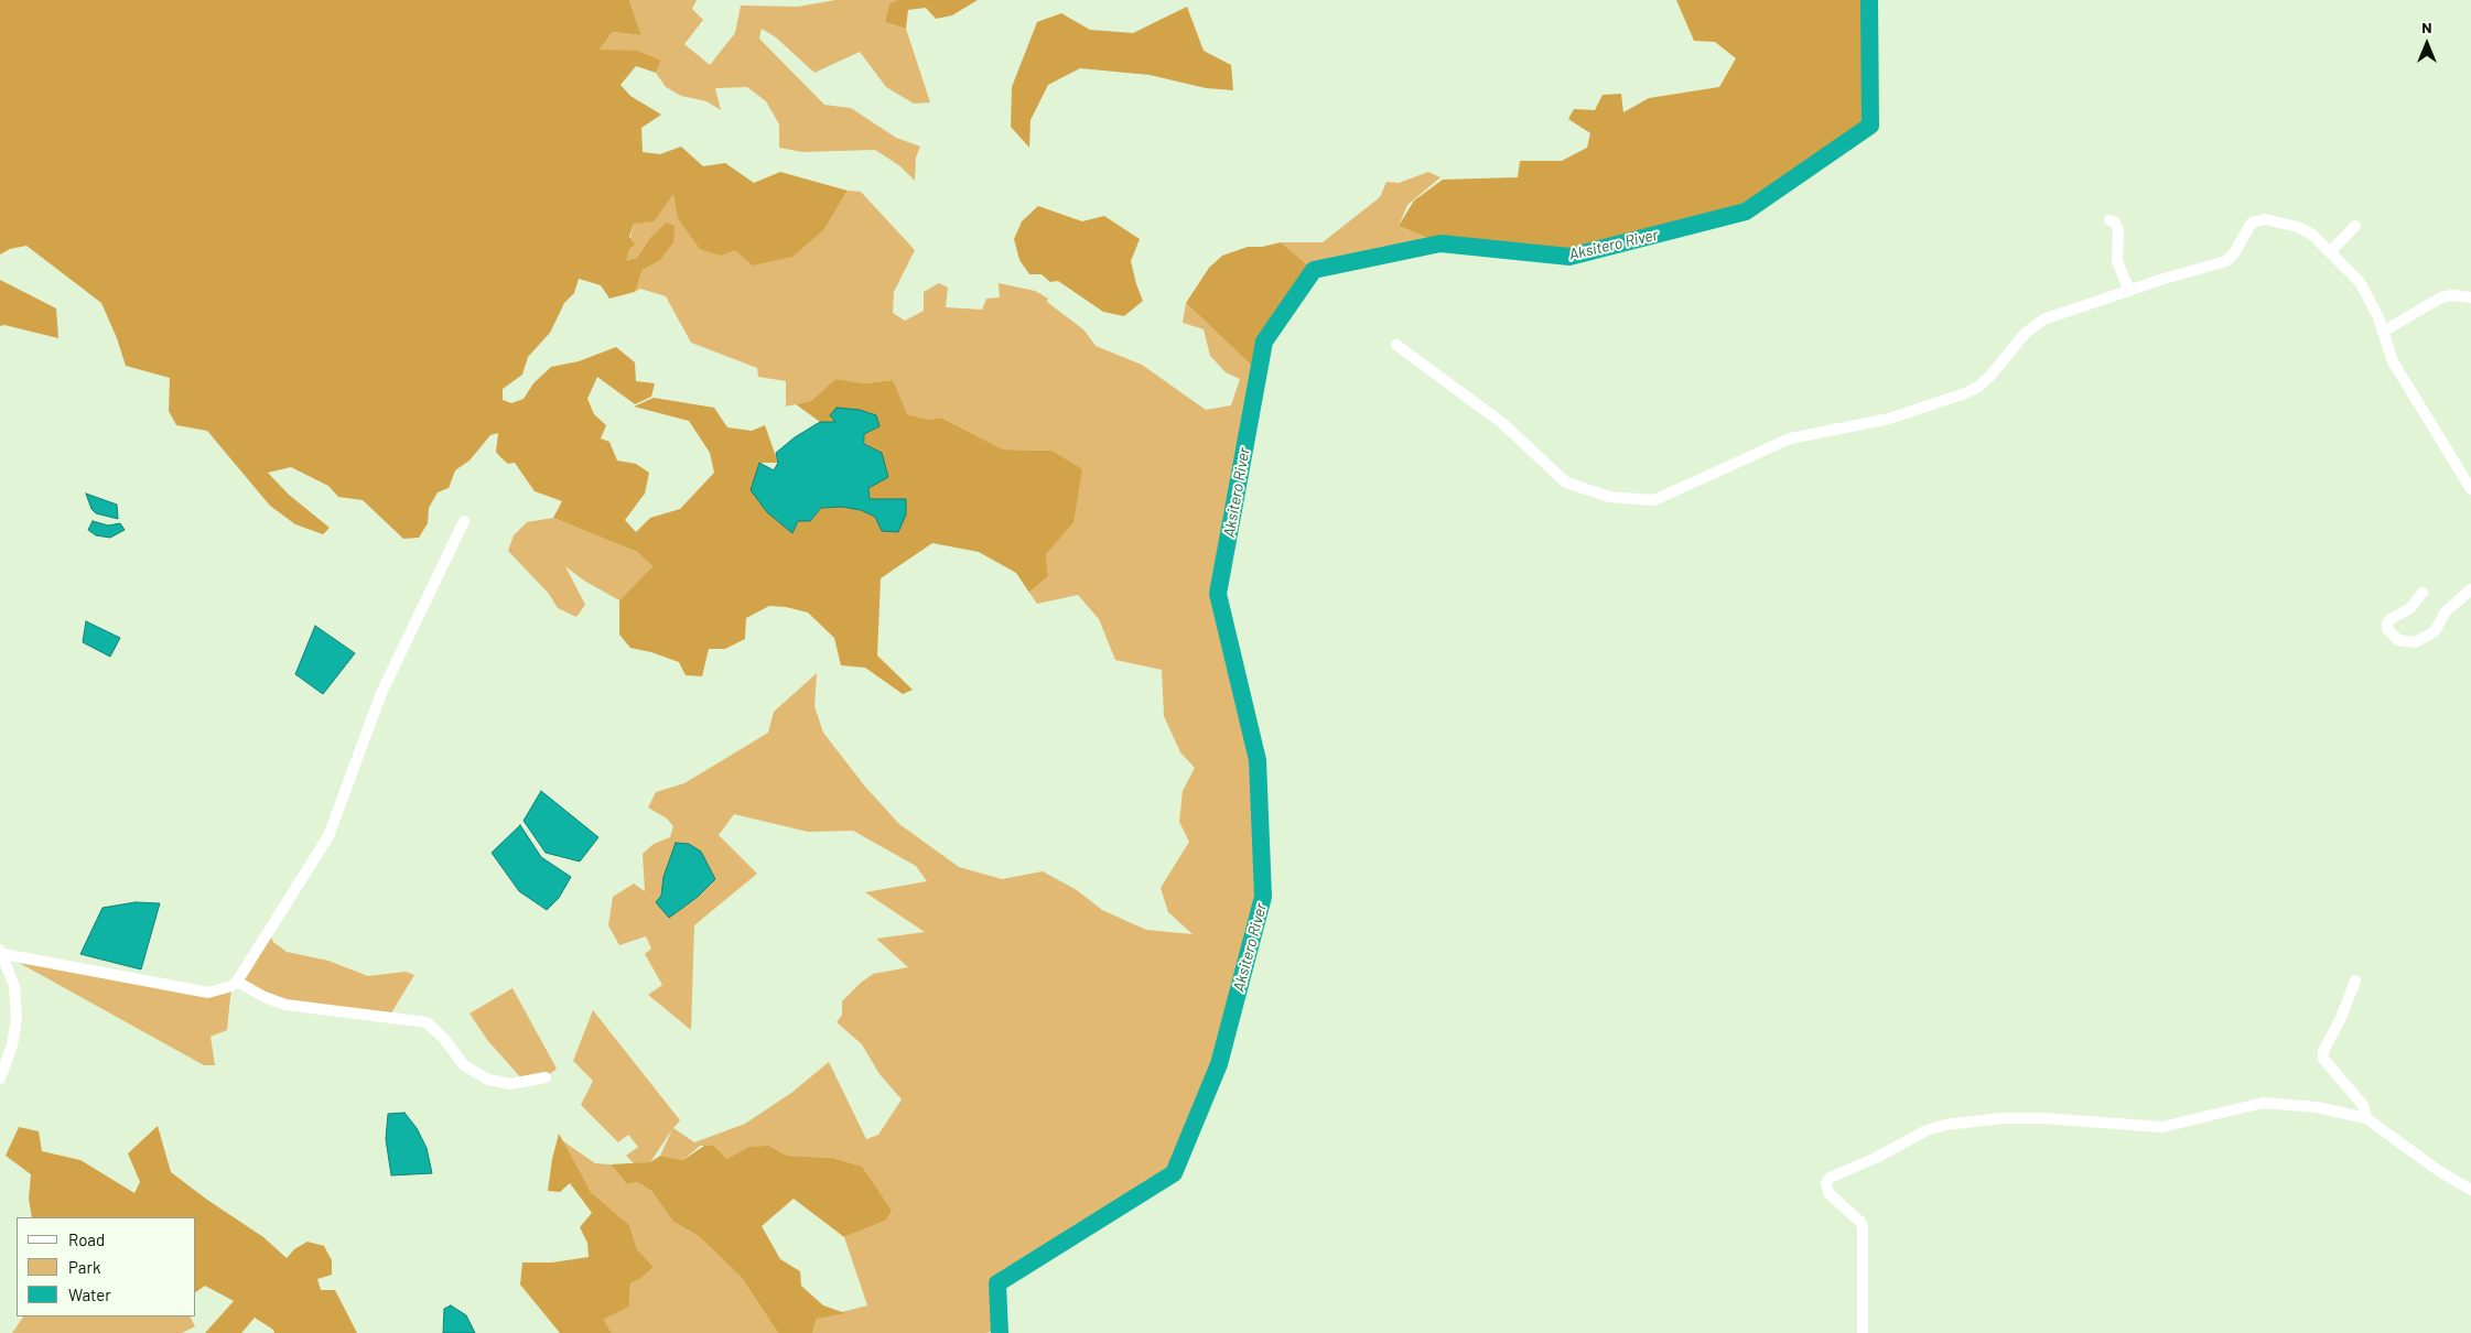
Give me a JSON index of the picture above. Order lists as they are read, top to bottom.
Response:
{
  "water": ["Aksitero River"],
  "legend": ["Road", "Park", "Water"],
  "north": "top"
}
